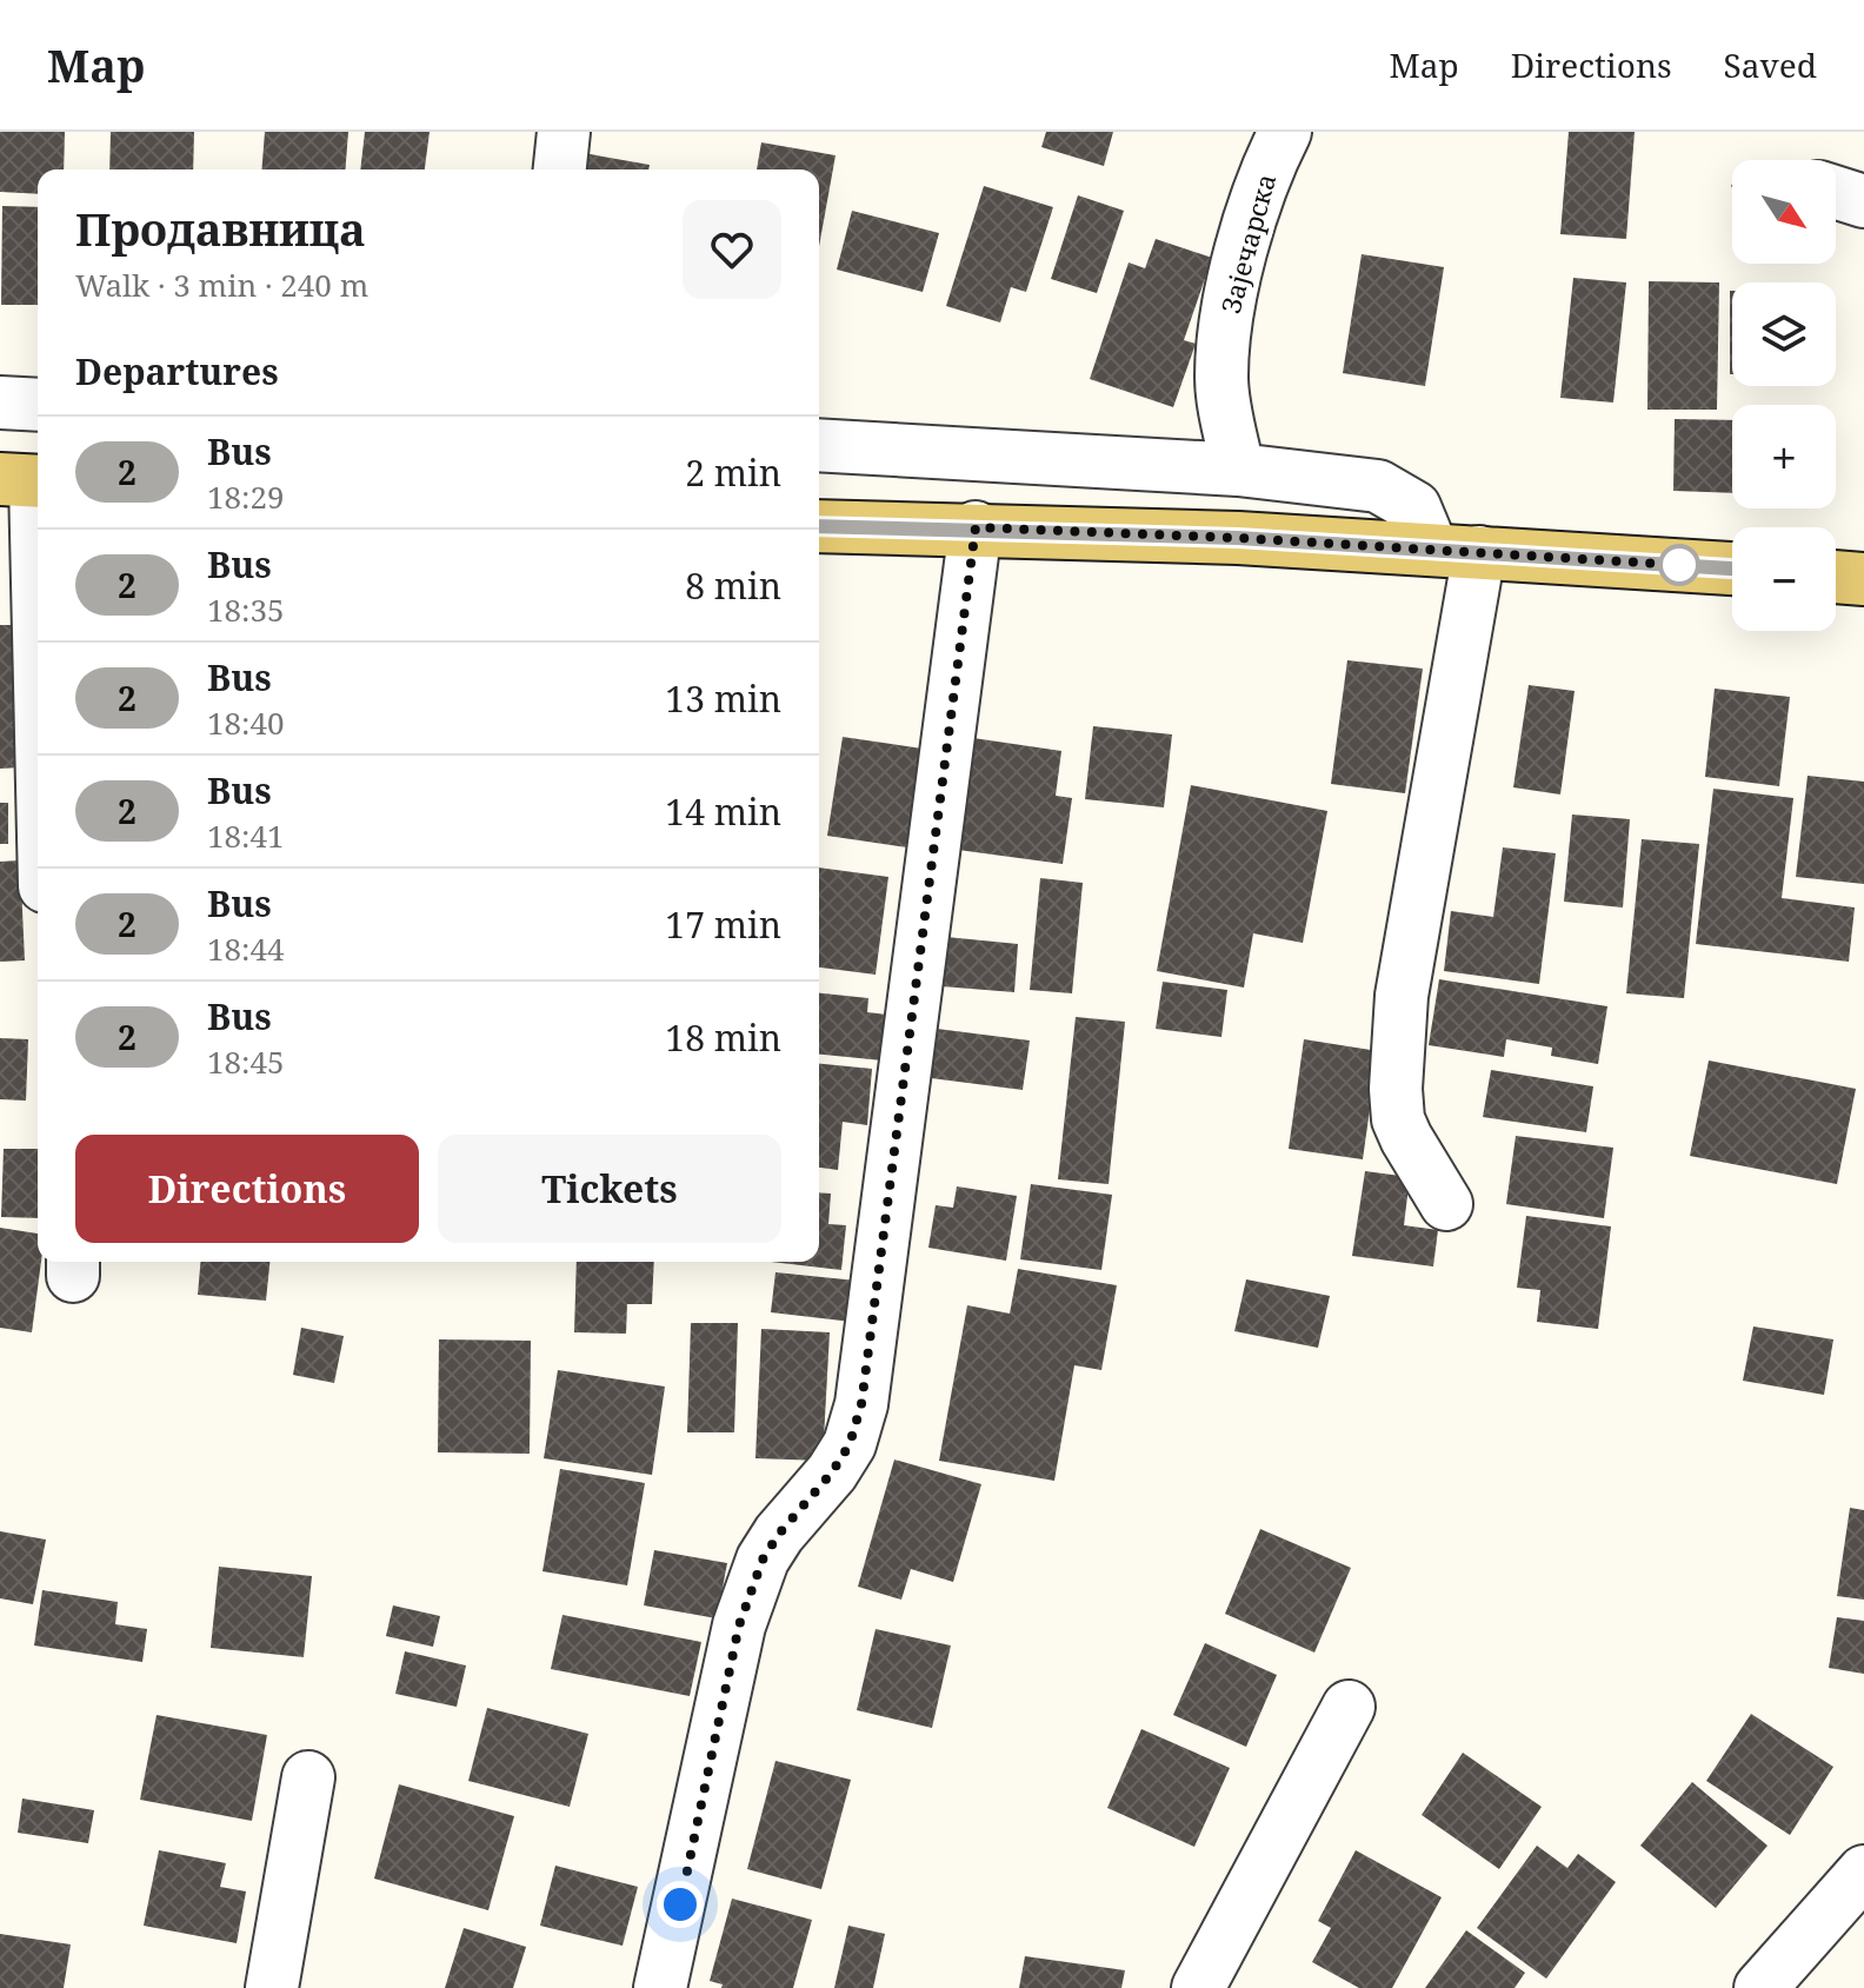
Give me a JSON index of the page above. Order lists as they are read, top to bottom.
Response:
{
  "streets": {
    "street": ["Зајечарска"]
  },
  "lines": ["bus line 2"],
  "north": "bottom right",
  "page": {
    "header": "Map",
    "nav": ["Map", "Directions", "Saved"],
    "map_buttons": ["+", "−"],
    "heading": [
      ["Продавница", "Walk · 3 min · 240 m"],
      "Departures"
    ],
    "list": [
      {
        "mark": "2",
        "name": "Bus",
        "note": "18:29",
        "value": "2 min"
      },
      {
        "mark": "2",
        "name": "Bus",
        "note": "18:35",
        "value": "8 min"
      },
      {
        "mark": "2",
        "name": "Bus",
        "note": "18:40",
        "value": "13 min"
      },
      {
        "mark": "2",
        "name": "Bus",
        "note": "18:41",
        "value": "14 min"
      },
      {
        "mark": "2",
        "name": "Bus",
        "note": "18:44",
        "value": "17 min"
      },
      {
        "mark": "2",
        "name": "Bus",
        "note": "18:45",
        "value": "18 min"
      }
    ],
    "buttons": ["Directions", "Tickets"]
  }
}
